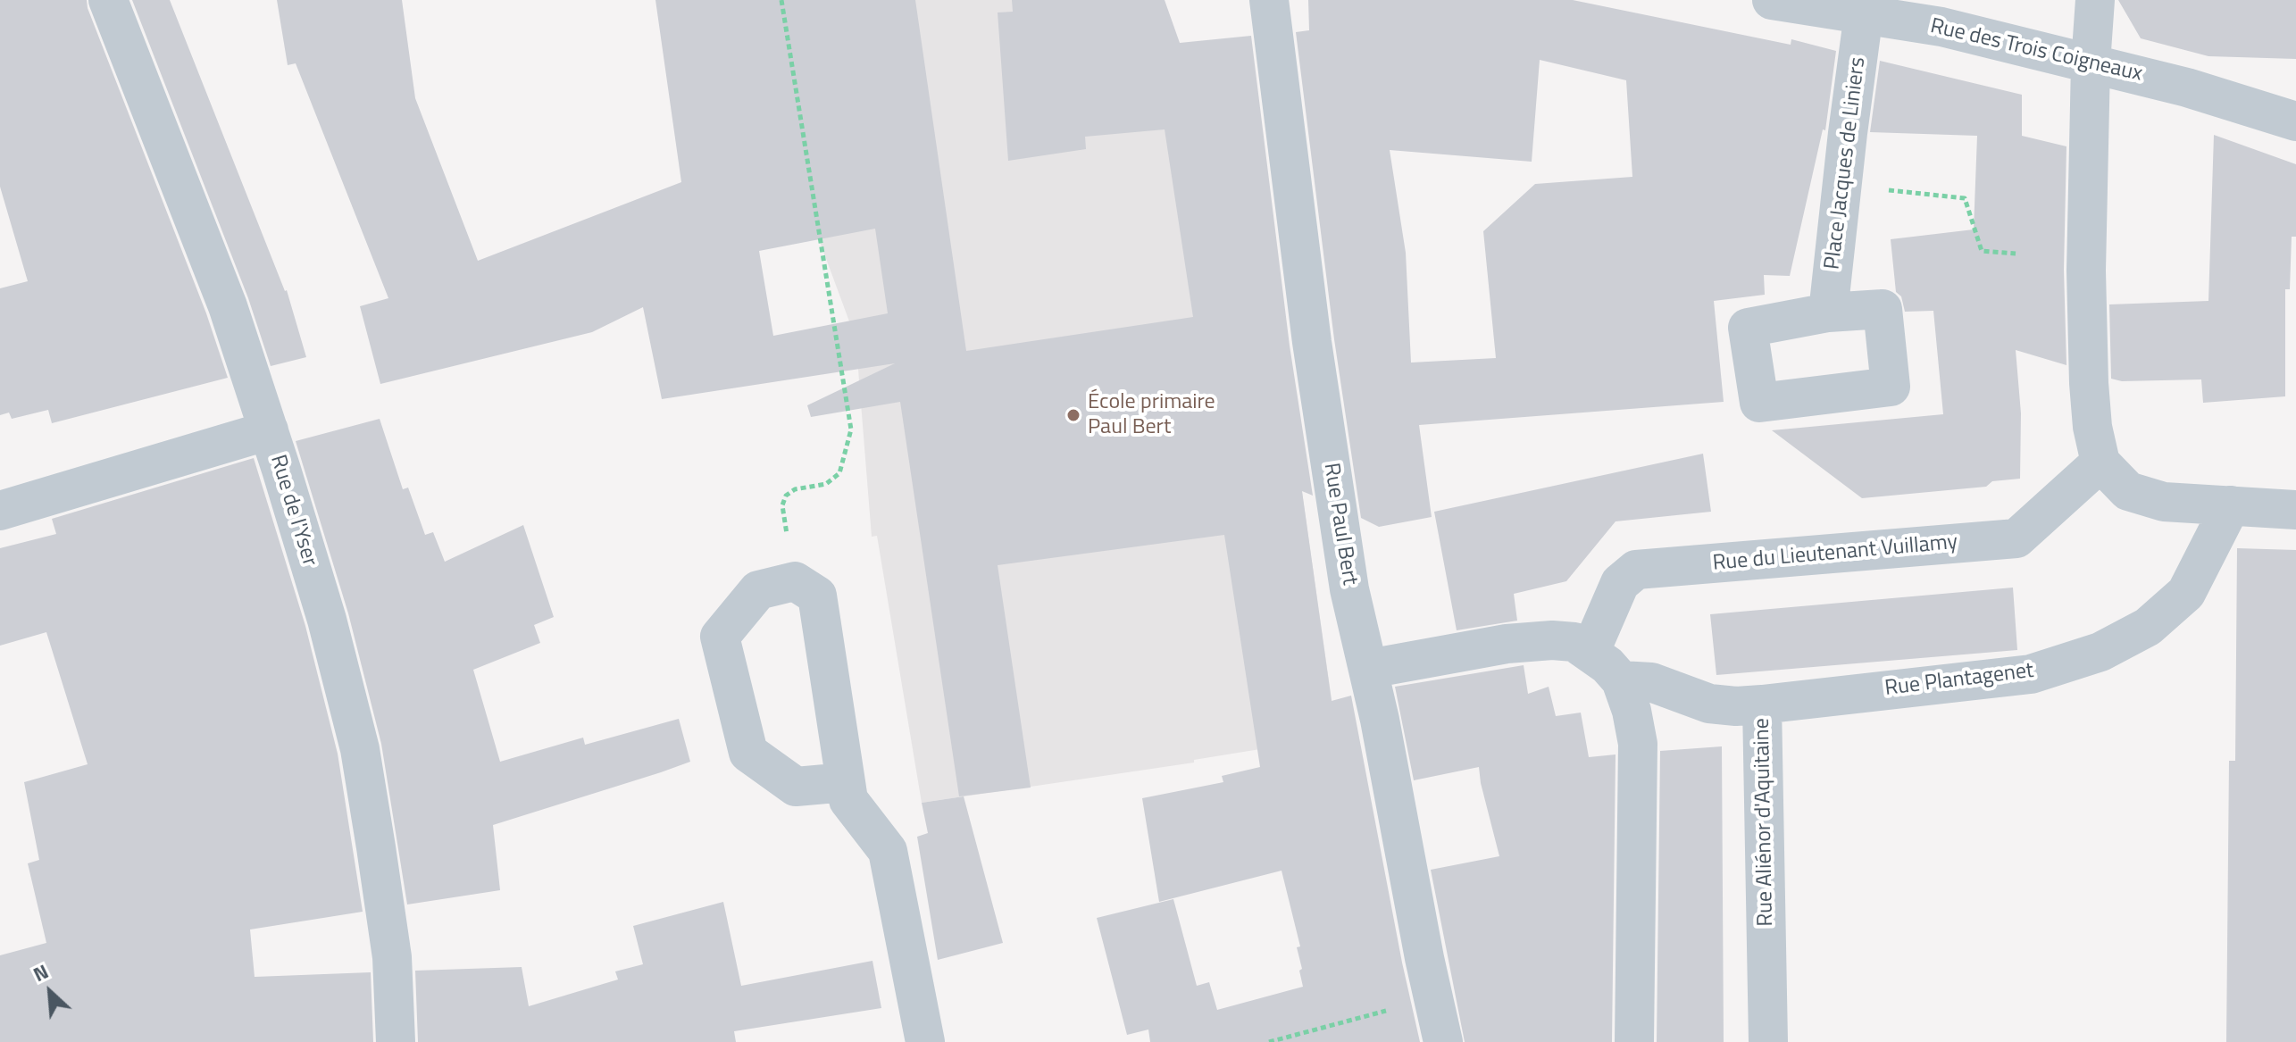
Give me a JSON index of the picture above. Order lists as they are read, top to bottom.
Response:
{
  "streets": {
    "street": [
      "Rue des Trois Coigneaux",
      "Place Jacques de Liniers",
      "Rue de l'Yser",
      "Rue Paul Bert",
      "Rue du Lieutenant Vuillamy",
      "Rue Plantagenet",
      "Rue Aliénor d'Aquitaine"
    ]
  },
  "crossings": [
    ["Rue des Trois Coigneaux", "Place Jacques de Liniers"],
    ["Rue Plantagenet", "Rue Aliénor d'Aquitaine"]
  ],
  "places": ["École primaire Paul Bert"],
  "north": "top left"
}
